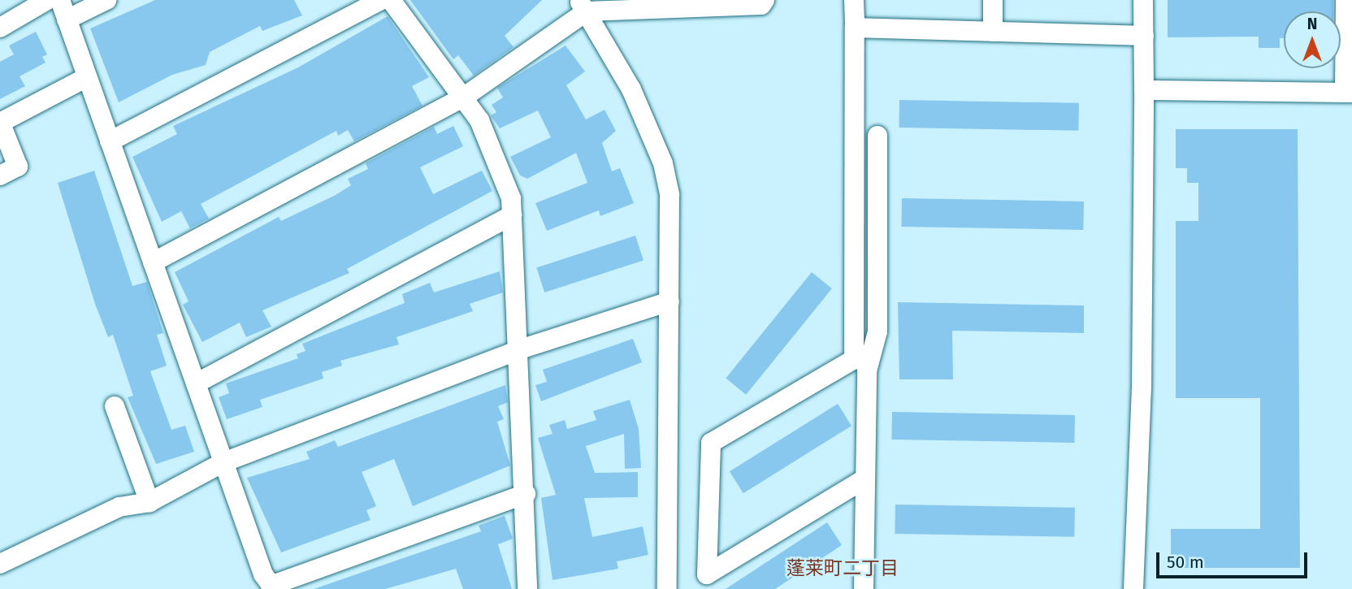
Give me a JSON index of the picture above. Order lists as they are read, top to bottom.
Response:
{
  "districts": ["蓬莱町二丁目"],
  "scale_bar": "50 m",
  "north": "top"
}
